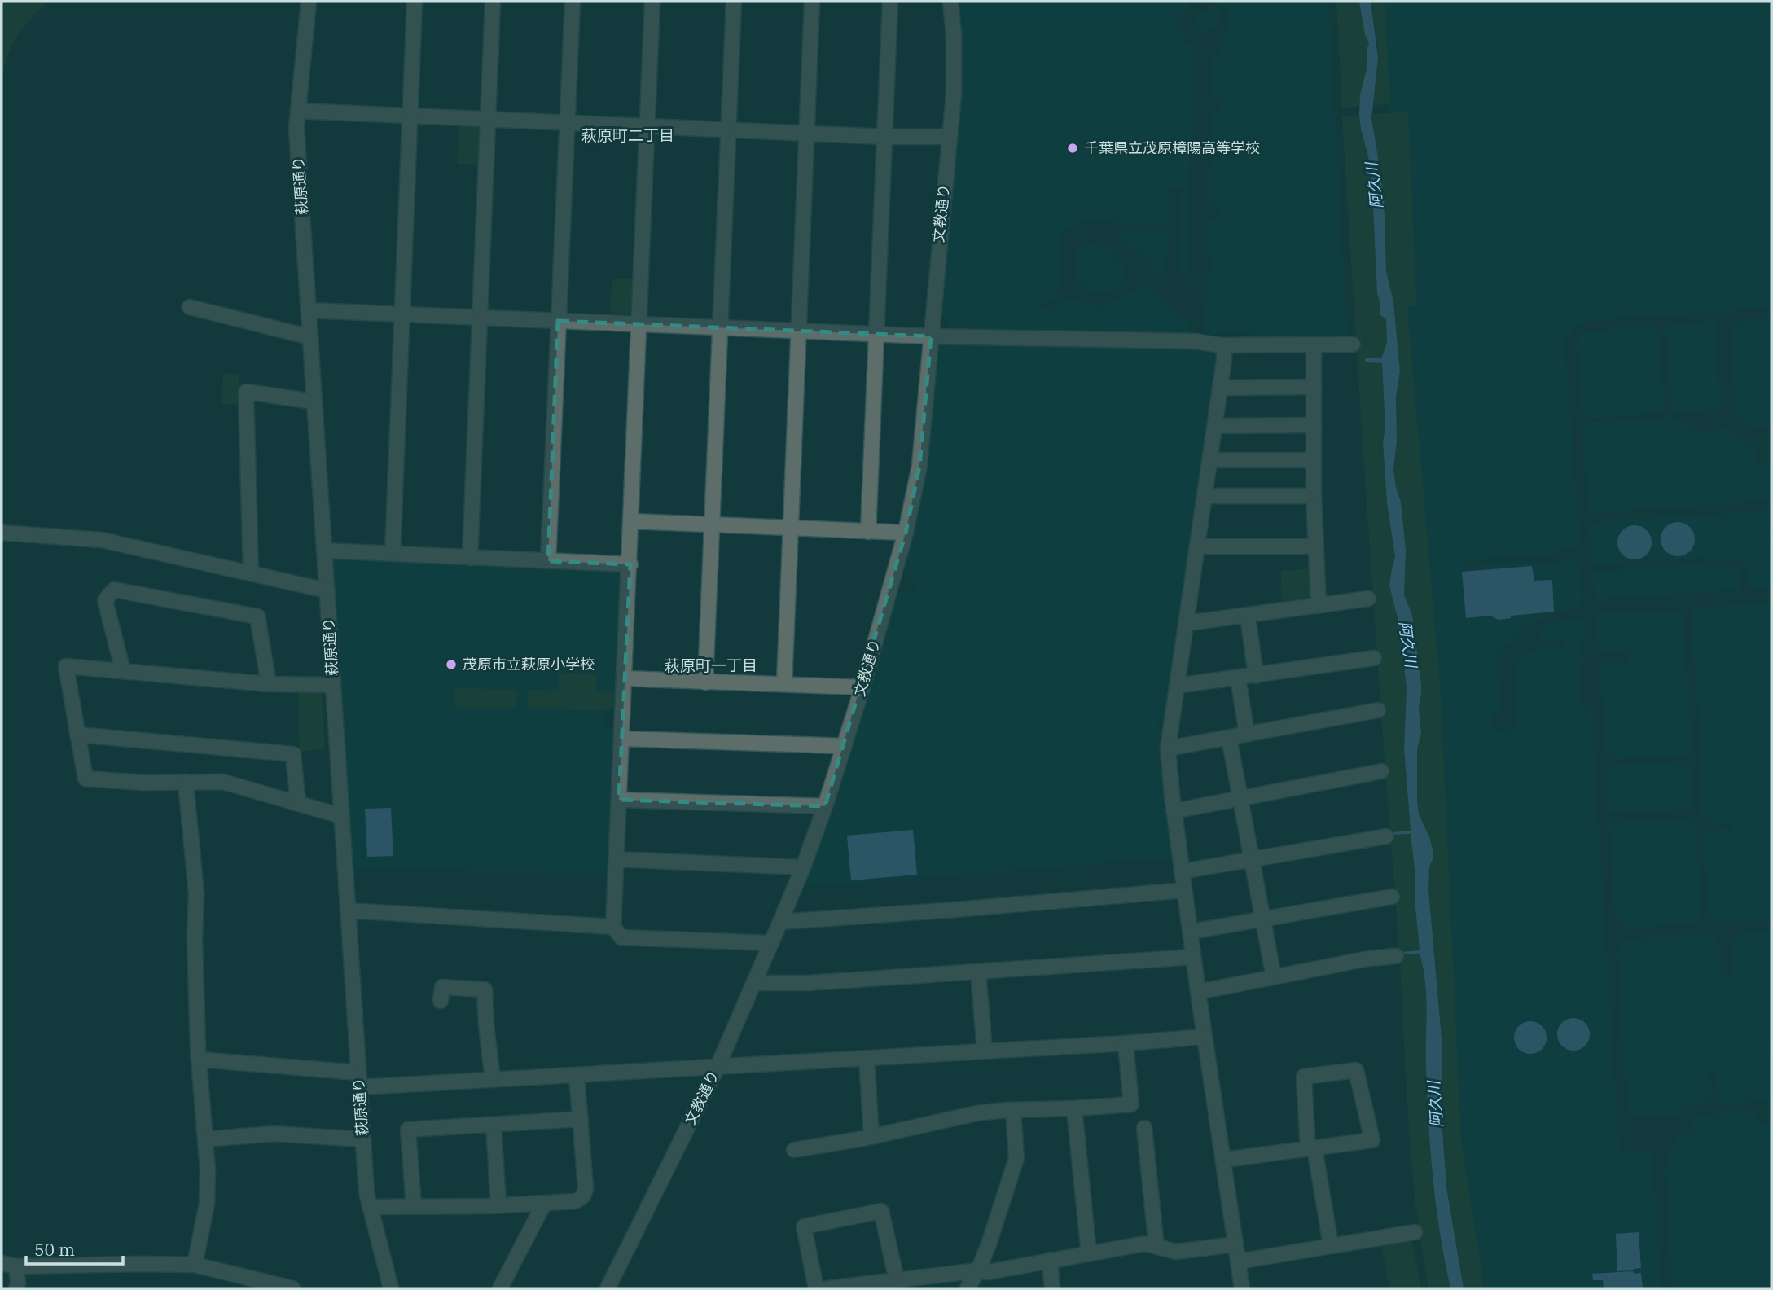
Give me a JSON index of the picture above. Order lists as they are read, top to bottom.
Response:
{
  "streets": {
    "street": ["萩原通り", "文教通り"]
  },
  "districts": ["萩原町二丁目", "萩原町一丁目"],
  "water": ["阿久川"],
  "places": ["千葉県立茂原樟陽高等学校", "茂原市立萩原小学校"],
  "scale_bar": "50 m"
}
